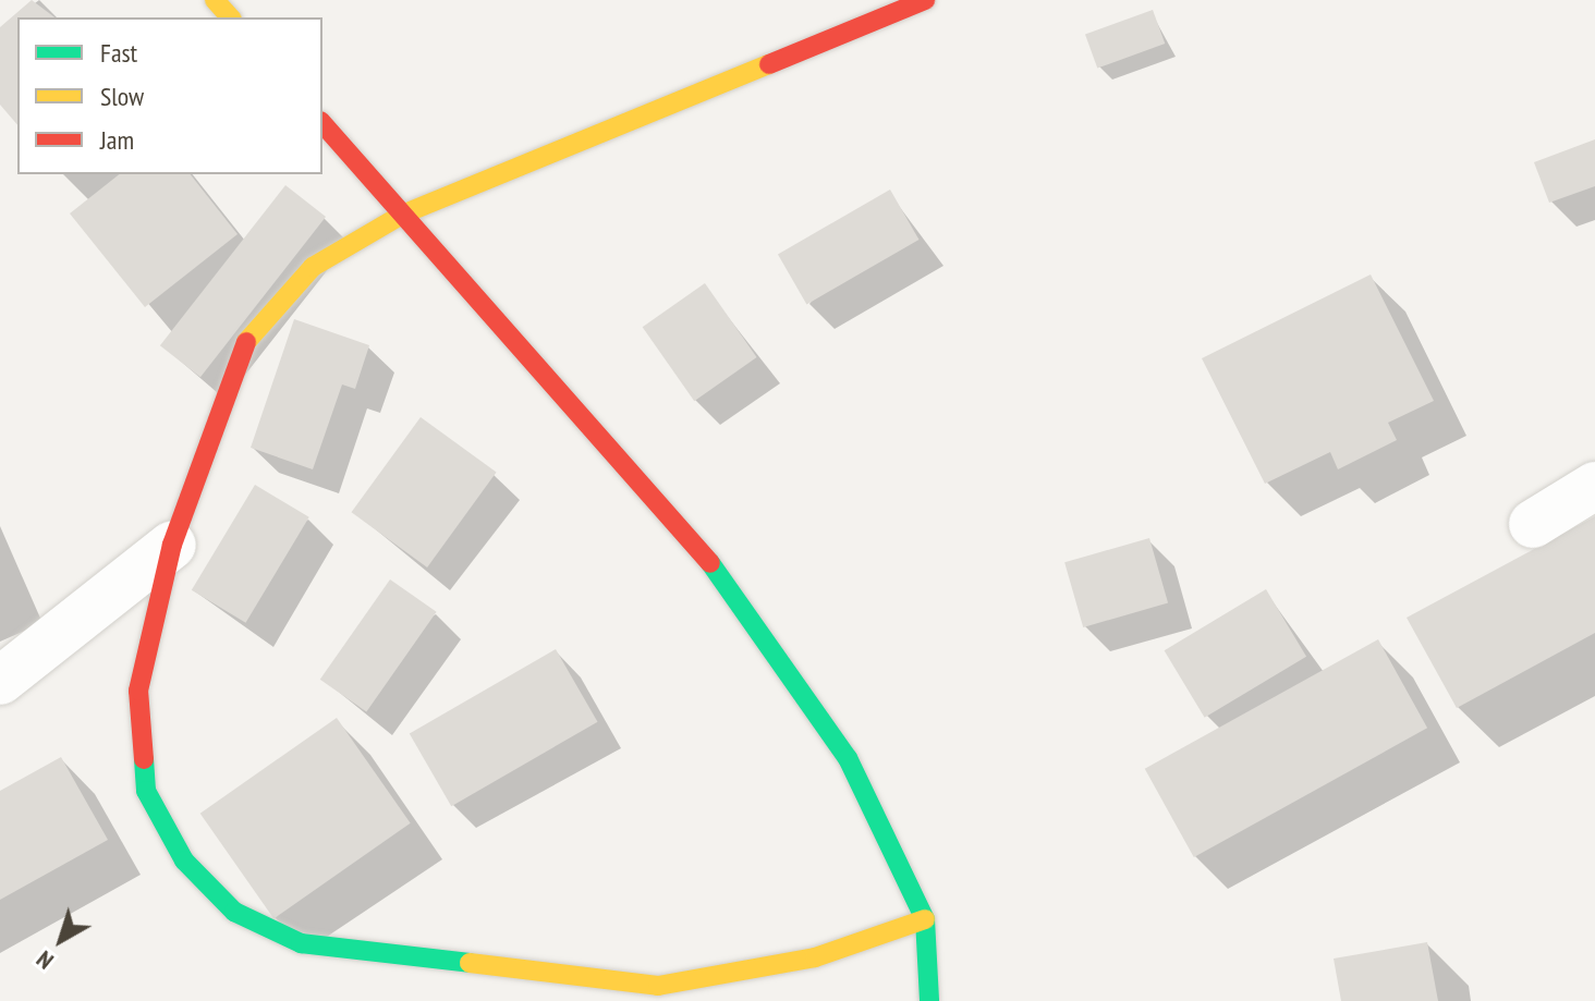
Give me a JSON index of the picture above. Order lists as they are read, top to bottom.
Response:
{
  "legend": ["Fast", "Slow", "Jam"],
  "north": "bottom left"
}
